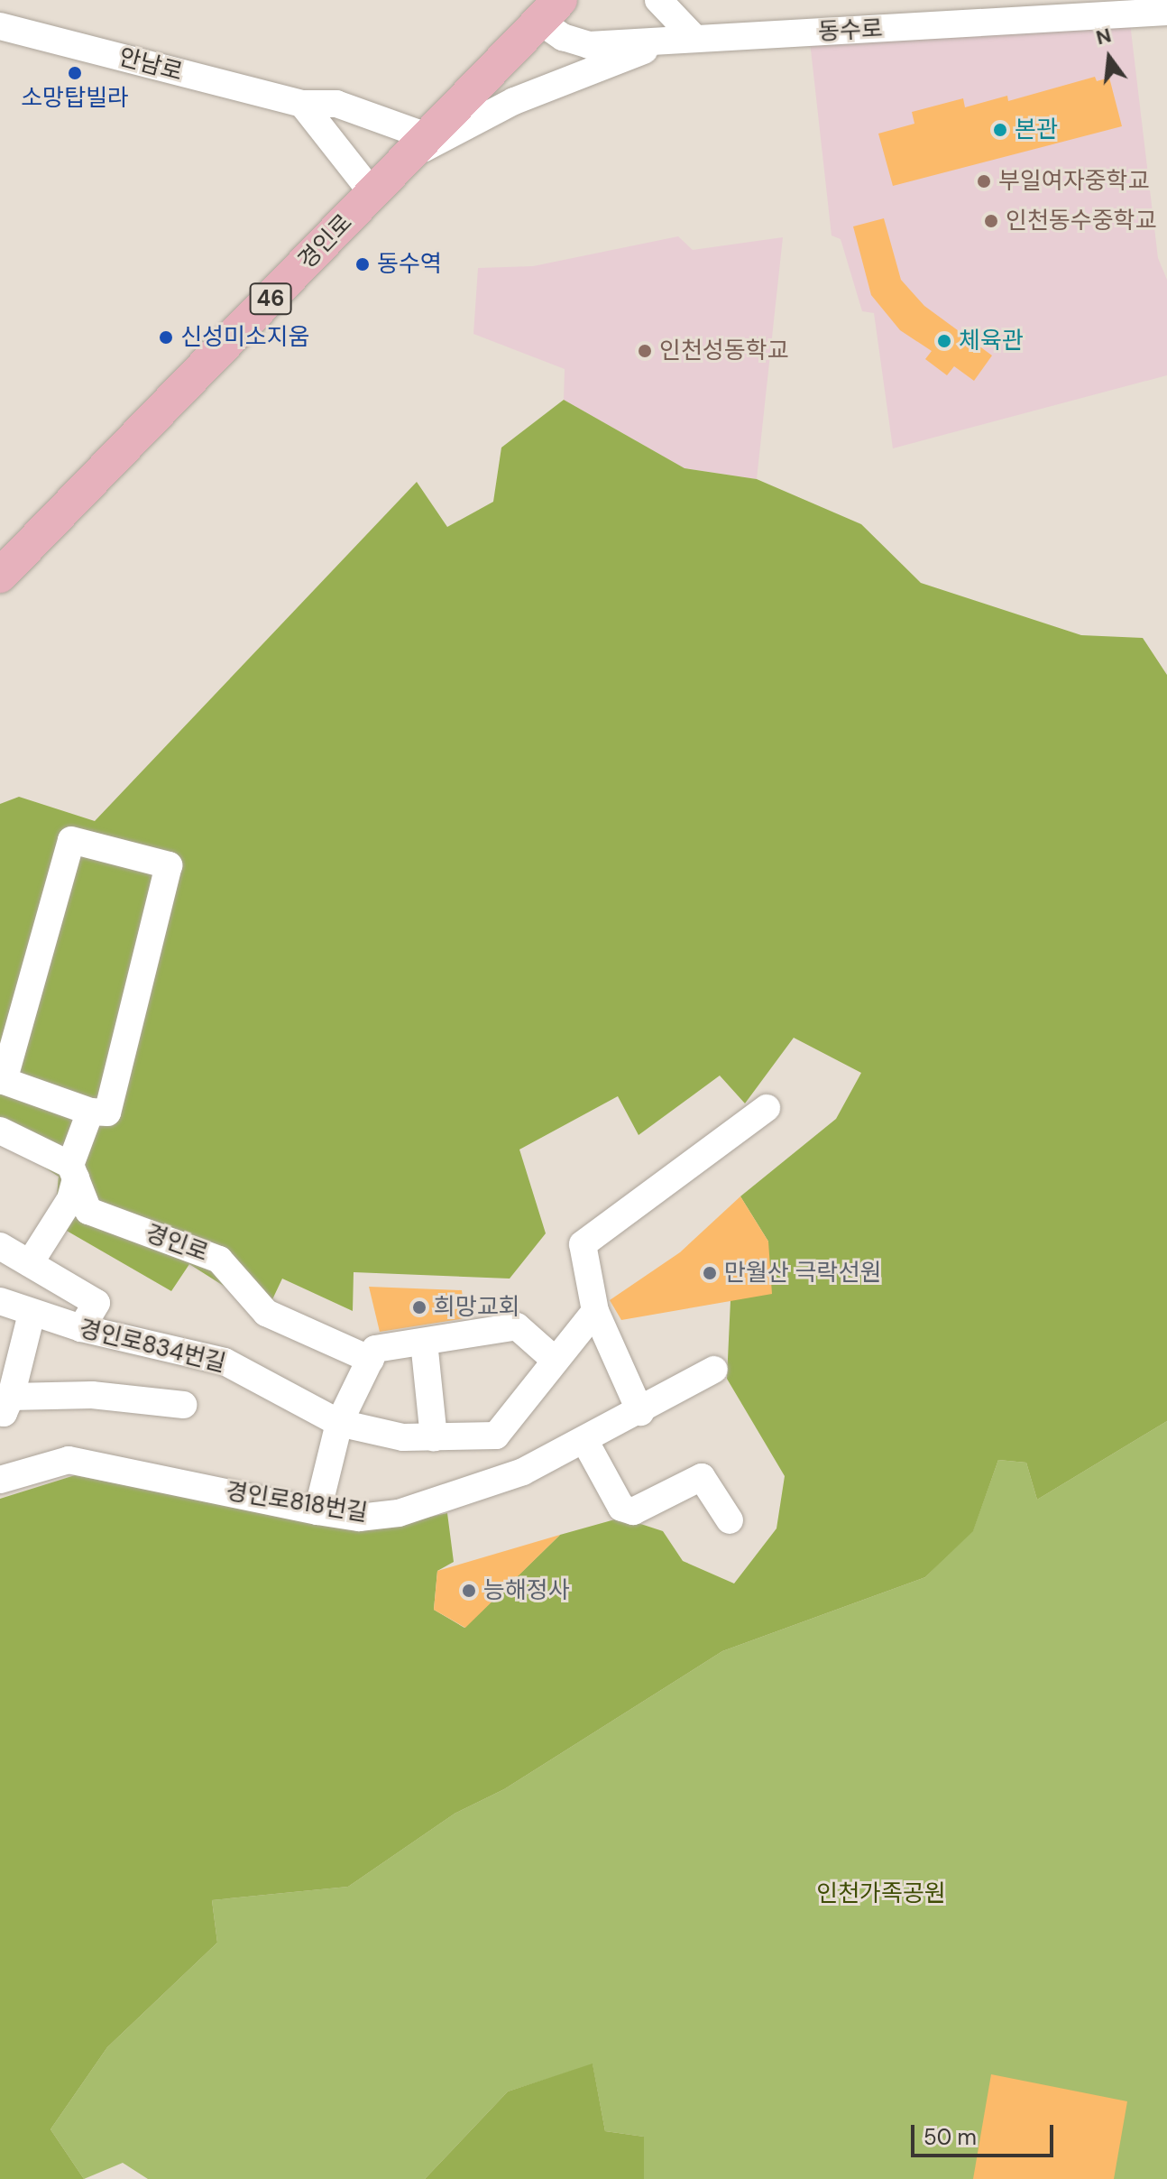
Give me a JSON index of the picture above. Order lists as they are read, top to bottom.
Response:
{
  "streets": {
    "main road": ["경인로", "46"],
    "street": [
      "동수로",
      "안남로",
      "경인로834번길",
      "경인로818번길"
    ]
  },
  "crossings": [
    ["동수로", "경인로"],
    ["안남로", "경인로"]
  ],
  "parks": ["인천가족공원"],
  "places": [
    "소망탑빌라",
    "본관",
    "부일여자중학교",
    "인천동수중학교",
    "동수역",
    "신성미소지움",
    "체육관",
    "인천성동학교",
    "만월산 극락선원",
    "희망교회",
    "능해정사"
  ],
  "scale_bar": "50 m",
  "north": "top"
}
